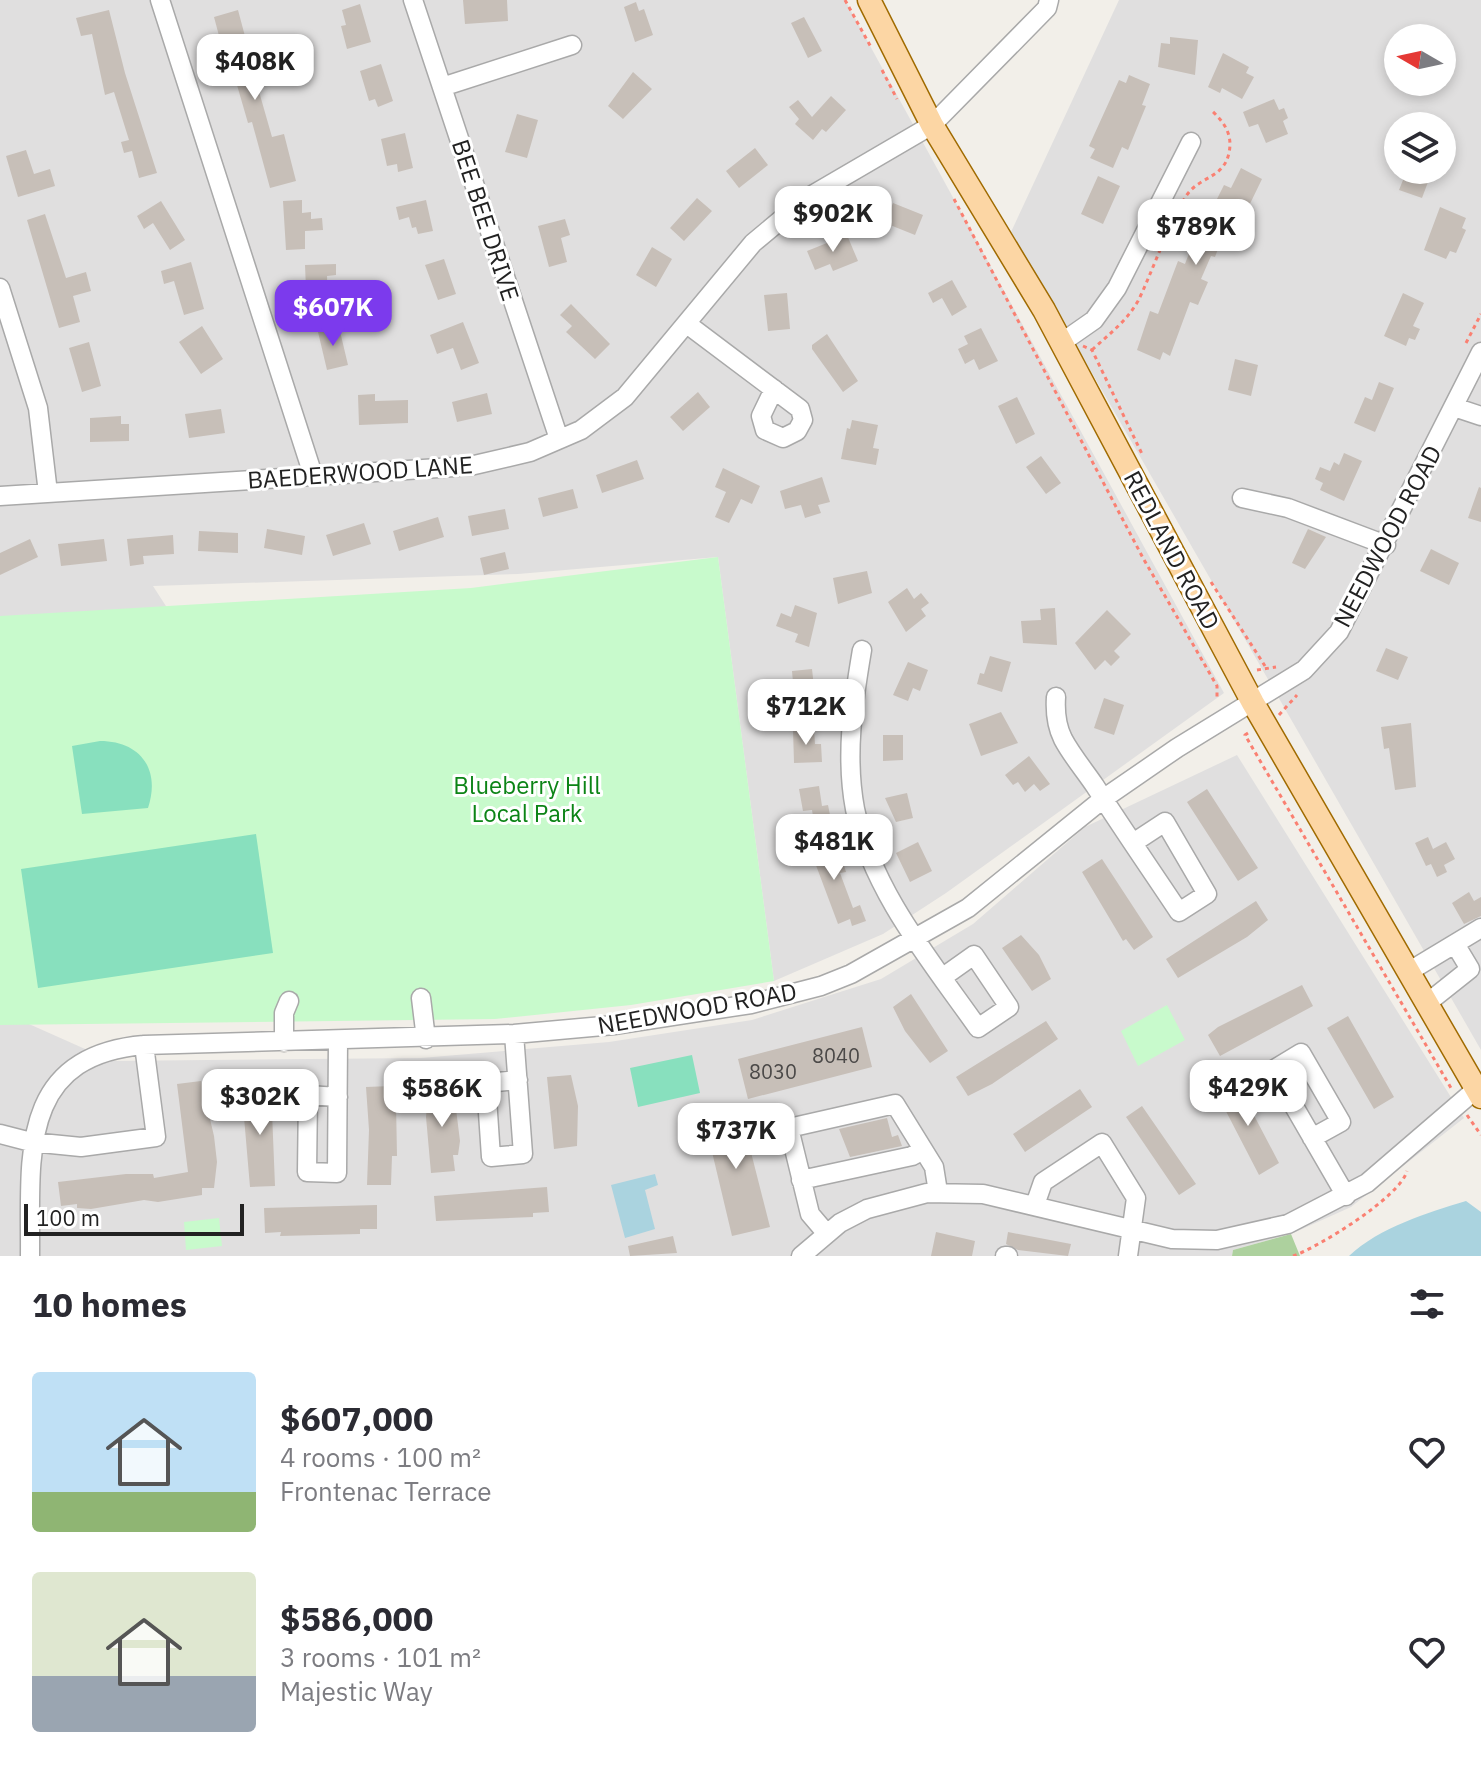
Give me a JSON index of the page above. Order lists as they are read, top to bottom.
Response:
{
  "streets": {
    "main road": ["REDLAND ROAD"],
    "street": ["BEE BEE DRIVE", "BAEDERWOOD LANE", "NEEDWOOD ROAD"]
  },
  "crossings": [
    ["BEE BEE DRIVE", "BAEDERWOOD LANE"],
    ["BAEDERWOOD LANE", "REDLAND ROAD"],
    ["NEEDWOOD ROAD", "REDLAND ROAD"]
  ],
  "parks": ["Blueberry Hill Local Park"],
  "house_numbers": ["8040", "8030"],
  "scale_bar": "100 m",
  "north": "left",
  "page": {
    "price": [
      "$408K",
      "$902K",
      "$789K",
      "$607K",
      "$712K",
      "$481K",
      "$429K",
      "$586K",
      "$302K",
      "$737K"
    ],
    "scale": "100 m",
    "heading": "10 homes",
    "list": [
      {
        "name": "$607,000",
        "note": "4 rooms · 100 m² · Frontenac Terrace"
      },
      {
        "name": "$586,000",
        "note": "3 rooms · 101 m² · Majestic Way"
      }
    ]
  }
}
